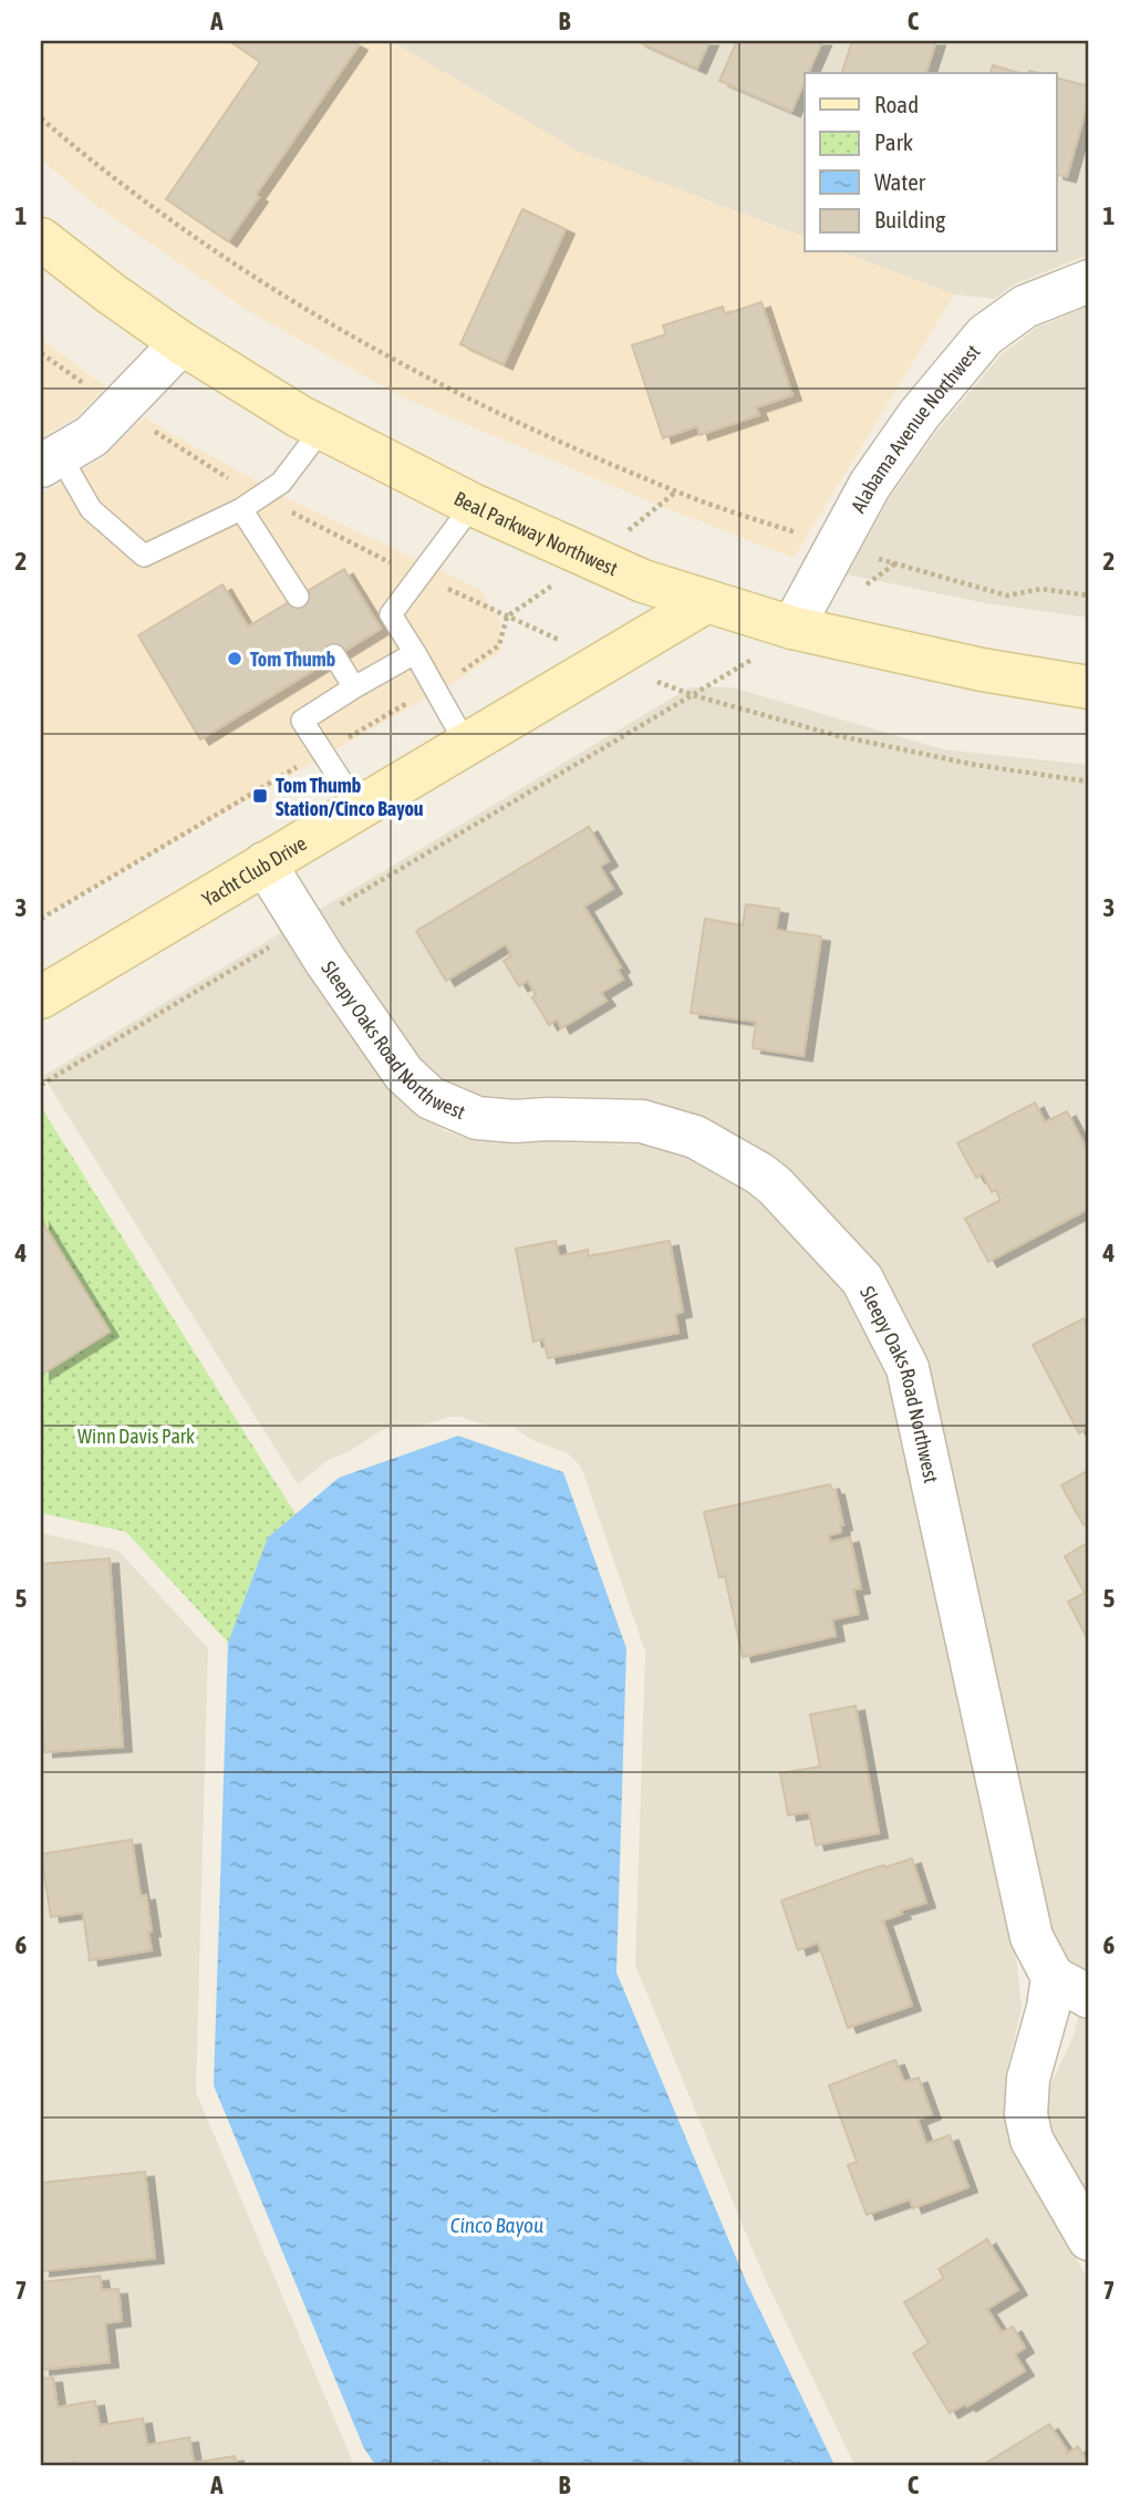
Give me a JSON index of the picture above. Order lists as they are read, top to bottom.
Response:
{
  "streets": {
    "main road": ["Beal Parkway Northwest", "Yacht Club Drive"],
    "street": ["Alabama Avenue Northwest", "Sleepy Oaks Road Northwest"]
  },
  "crossings": [
    ["Alabama Avenue Northwest", "Beal Parkway Northwest"],
    ["Beal Parkway Northwest", "Yacht Club Drive"],
    ["Yacht Club Drive", "Sleepy Oaks Road Northwest"]
  ],
  "water": ["Cinco Bayou"],
  "parks": ["Winn Davis Park"],
  "places": {
    "other": ["Tom Thumb"],
    "transit": ["Tom Thumb Station/Cinco Bayou"]
  },
  "legend": [
    "Road",
    "Park",
    "Water",
    "Building"
  ],
  "grid": {
    "columns": ["A", "B", "C"],
    "rows": [
      "1",
      "2",
      "3",
      "4",
      "5",
      "6",
      "7"
    ]
  }
}
